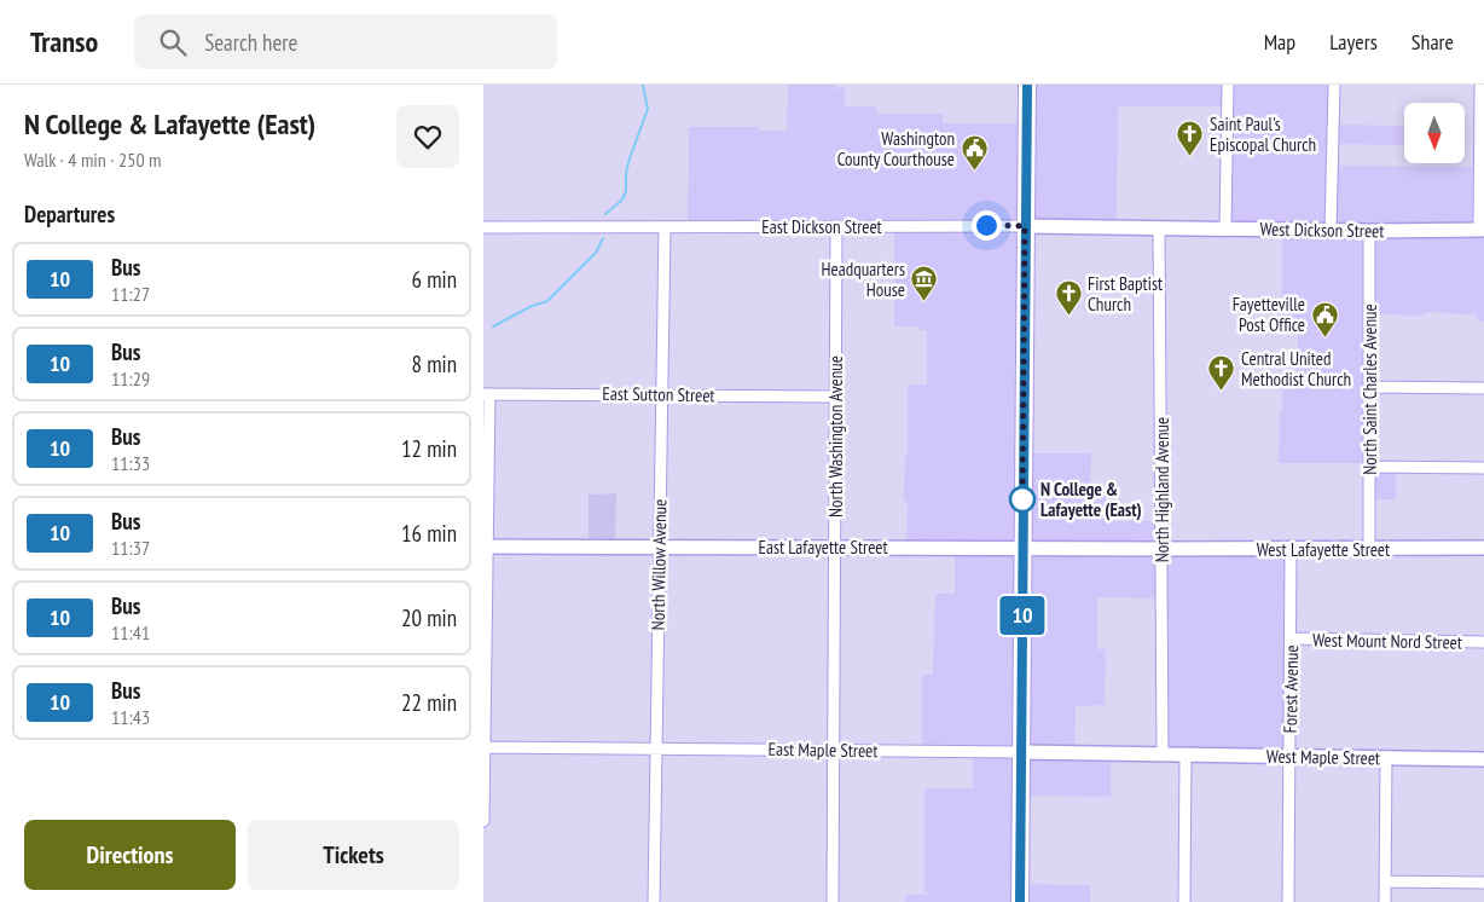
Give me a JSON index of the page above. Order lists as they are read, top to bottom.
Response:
{
  "streets": {
    "street": [
      "East Dickson Street",
      "West Dickson Street",
      "North Saint Charles Avenue",
      "East Sutton Street",
      "North Washington Avenue",
      "North Highland Avenue",
      "East Lafayette Street",
      "West Lafayette Street",
      "North Willow Avenue",
      "West Mount Nord Street",
      "Forest Avenue",
      "East Maple Street",
      "West Maple Street"
    ]
  },
  "crossings": [
    ["East Dickson Street", "West Dickson Street"],
    ["East Dickson Street", "North Washington Avenue"],
    ["East Dickson Street", "North Highland Avenue"],
    ["East Dickson Street", "North Willow Avenue"],
    ["West Dickson Street", "North Saint Charles Avenue"],
    ["West Dickson Street", "North Highland Avenue"],
    ["North Saint Charles Avenue", "West Lafayette Street"],
    ["East Sutton Street", "North Washington Avenue"],
    ["East Sutton Street", "North Willow Avenue"],
    ["North Washington Avenue", "East Lafayette Street"],
    ["North Washington Avenue", "East Maple Street"],
    ["North Highland Avenue", "East Lafayette Street"],
    ["North Highland Avenue", "West Lafayette Street"],
    ["North Highland Avenue", "East Maple Street"],
    ["North Highland Avenue", "West Maple Street"],
    ["East Lafayette Street", "West Lafayette Street"],
    ["East Lafayette Street", "North Willow Avenue"],
    ["West Lafayette Street", "Forest Avenue"],
    ["North Willow Avenue", "East Maple Street"],
    ["West Mount Nord Street", "Forest Avenue"],
    ["Forest Avenue", "West Maple Street"],
    ["East Maple Street", "West Maple Street"]
  ],
  "places": {
    "church": ["Saint Paul's Episcopal Church", "First Baptist Church", "Central United Methodist Church"],
    "public building": ["Washington County Courthouse", "Fayetteville Post Office"],
    "museum": ["Headquarters House"],
    "other": ["N College & Lafayette (East)"]
  },
  "lines": ["bus line 10"],
  "north": "bottom",
  "page": {
    "header": "Transo",
    "search": "Search here",
    "nav": ["Map", "Layers", "Share"],
    "heading": [
      ["N College & Lafayette (East)", "Walk · 4 min · 250 m"],
      "Departures"
    ],
    "on_map": "10",
    "list": [
      {
        "mark": "10",
        "name": "Bus",
        "note": "11:27",
        "value": "6 min"
      },
      {
        "mark": "10",
        "name": "Bus",
        "note": "11:29",
        "value": "8 min"
      },
      {
        "mark": "10",
        "name": "Bus",
        "note": "11:33",
        "value": "12 min"
      },
      {
        "mark": "10",
        "name": "Bus",
        "note": "11:37",
        "value": "16 min"
      },
      {
        "mark": "10",
        "name": "Bus",
        "note": "11:41",
        "value": "20 min"
      },
      {
        "mark": "10",
        "name": "Bus",
        "note": "11:43",
        "value": "22 min"
      }
    ],
    "buttons": ["Directions", "Tickets"]
  }
}
